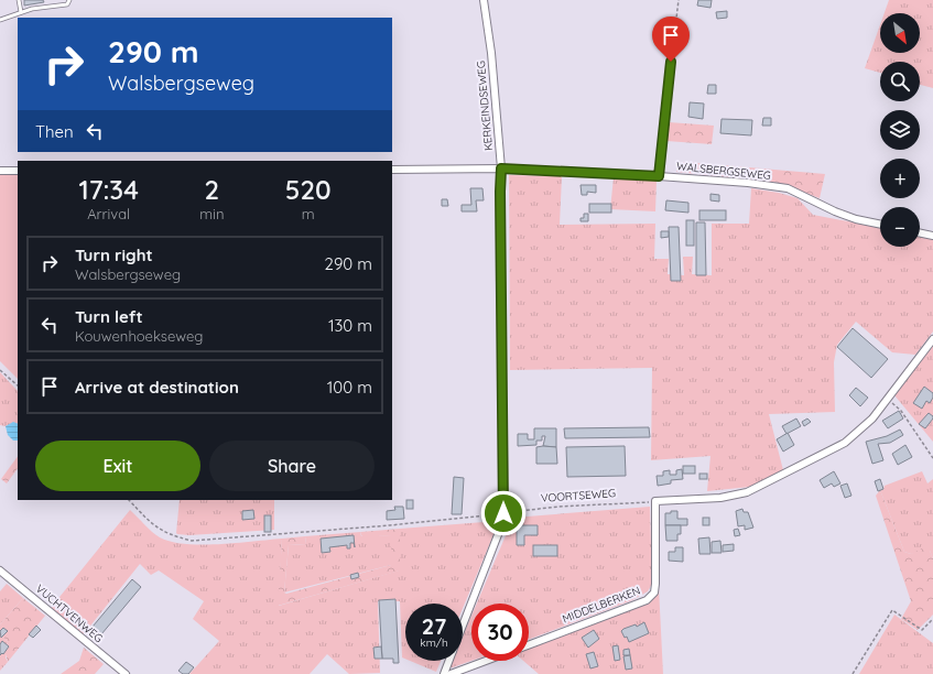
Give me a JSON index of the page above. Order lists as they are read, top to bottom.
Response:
{
  "streets": {
    "street": [
      "KERKEINDSEWEG",
      "WALSBERGSEWEG",
      "MIDDELBERKEN",
      "VUCHTVENWEG"
    ],
    "path": ["VOORTSEWEG"]
  },
  "crossings": [
    ["KERKEINDSEWEG", "WALSBERGSEWEG"],
    ["KERKEINDSEWEG", "VOORTSEWEG"],
    ["VOORTSEWEG", "MIDDELBERKEN"]
  ],
  "north": "bottom right",
  "page": {
    "map_buttons": ["+", "−"],
    "turn": ["290 m", "Walsbergseweg"],
    "then": "Then",
    "eta": [
      "17:34",
      "Arrival",
      "2",
      "min",
      "520",
      "m"
    ],
    "list": [
      {
        "name": "Turn right",
        "note": "Walsbergseweg",
        "value": "290 m"
      },
      {
        "name": "Turn left",
        "note": "Kouwenhoekseweg",
        "value": "130 m"
      },
      {
        "name": "Arrive at destination",
        "value": "100 m"
      }
    ],
    "buttons": ["Exit", "Share"],
    "speed": "27 km/h",
    "limit": "30"
  }
}
